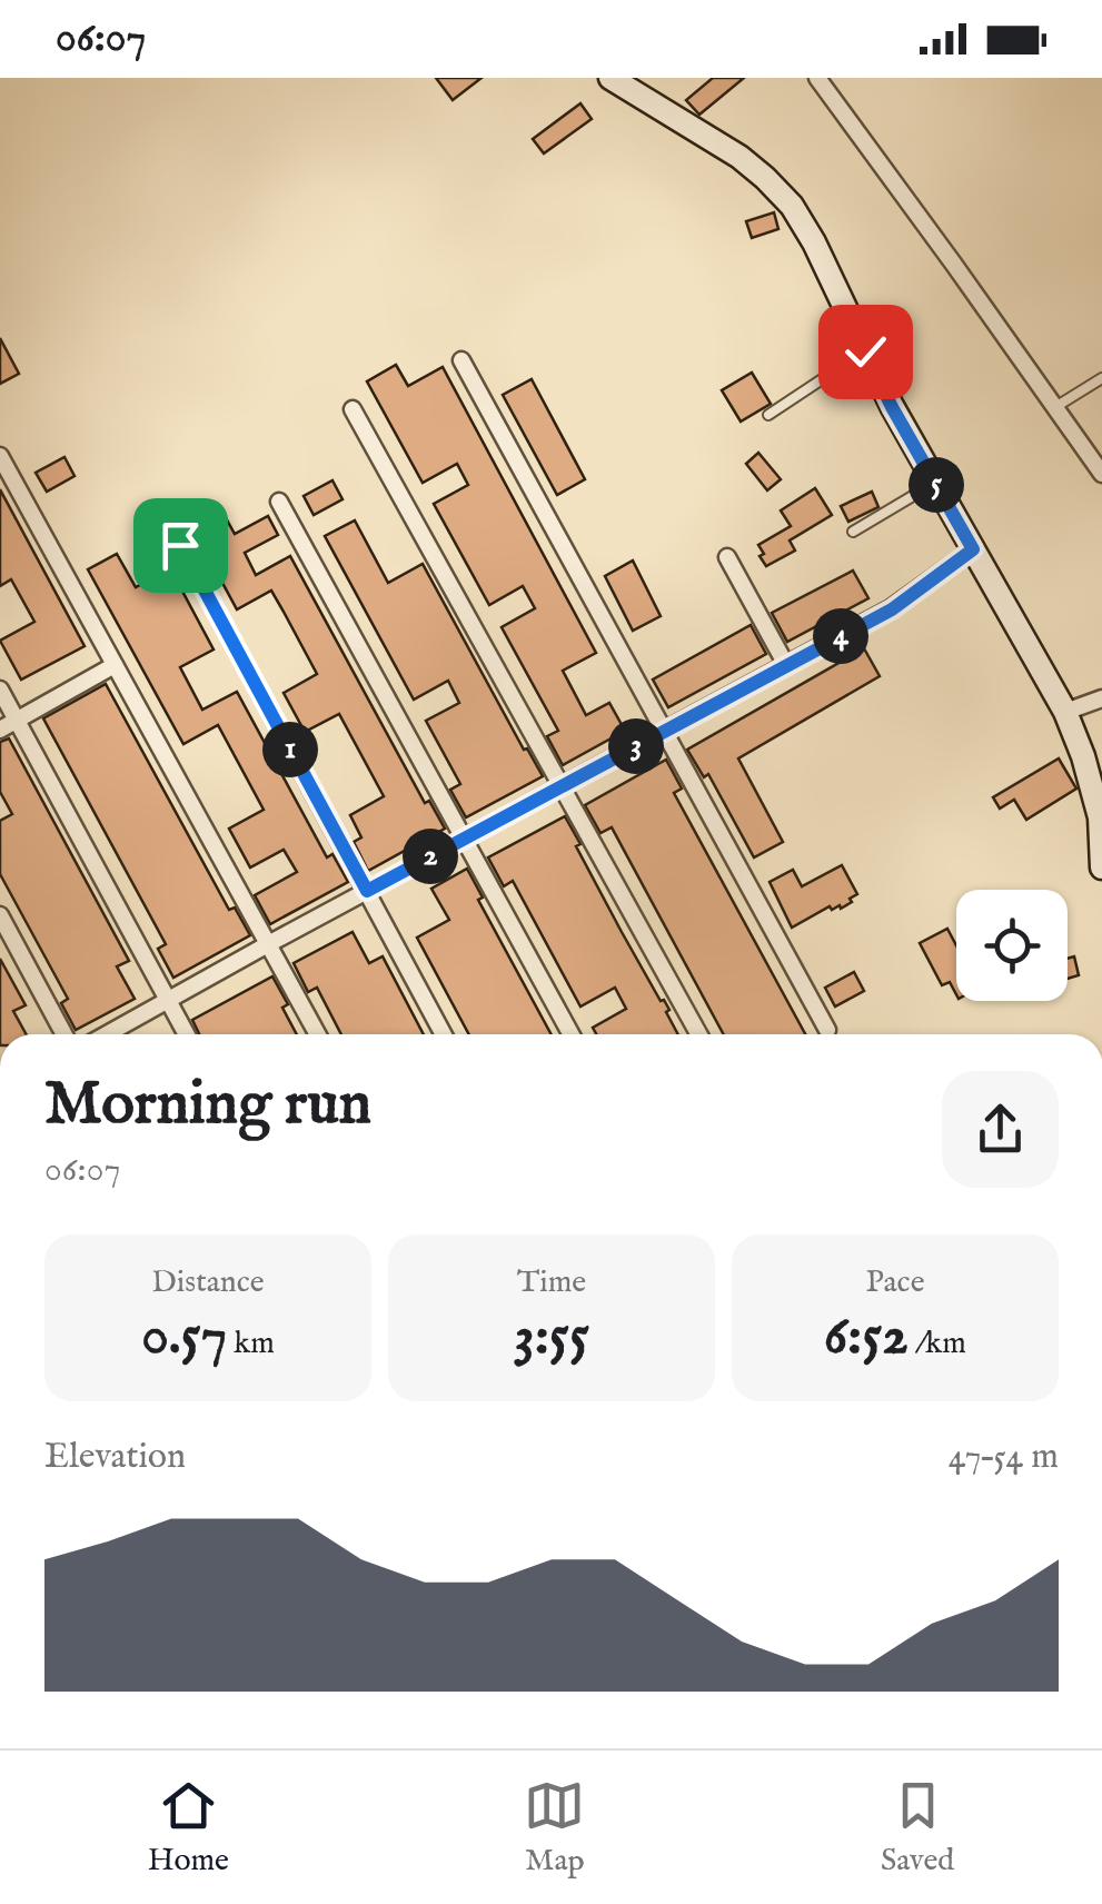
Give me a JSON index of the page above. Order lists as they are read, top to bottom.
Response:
{
  "page": {
    "status": "06:07",
    "pins": [
      "5",
      "4",
      "3",
      "1",
      "2"
    ],
    "heading": ["Morning run", "06:07"],
    "stats": [
      ["Distance", "0.57 km"],
      ["Time", "3:55"],
      ["Pace", "6:52 /km"]
    ],
    "chart": ["Elevation", "47–54 m"],
    "tabs": ["Home", "Map", "Saved"]
  }
}
